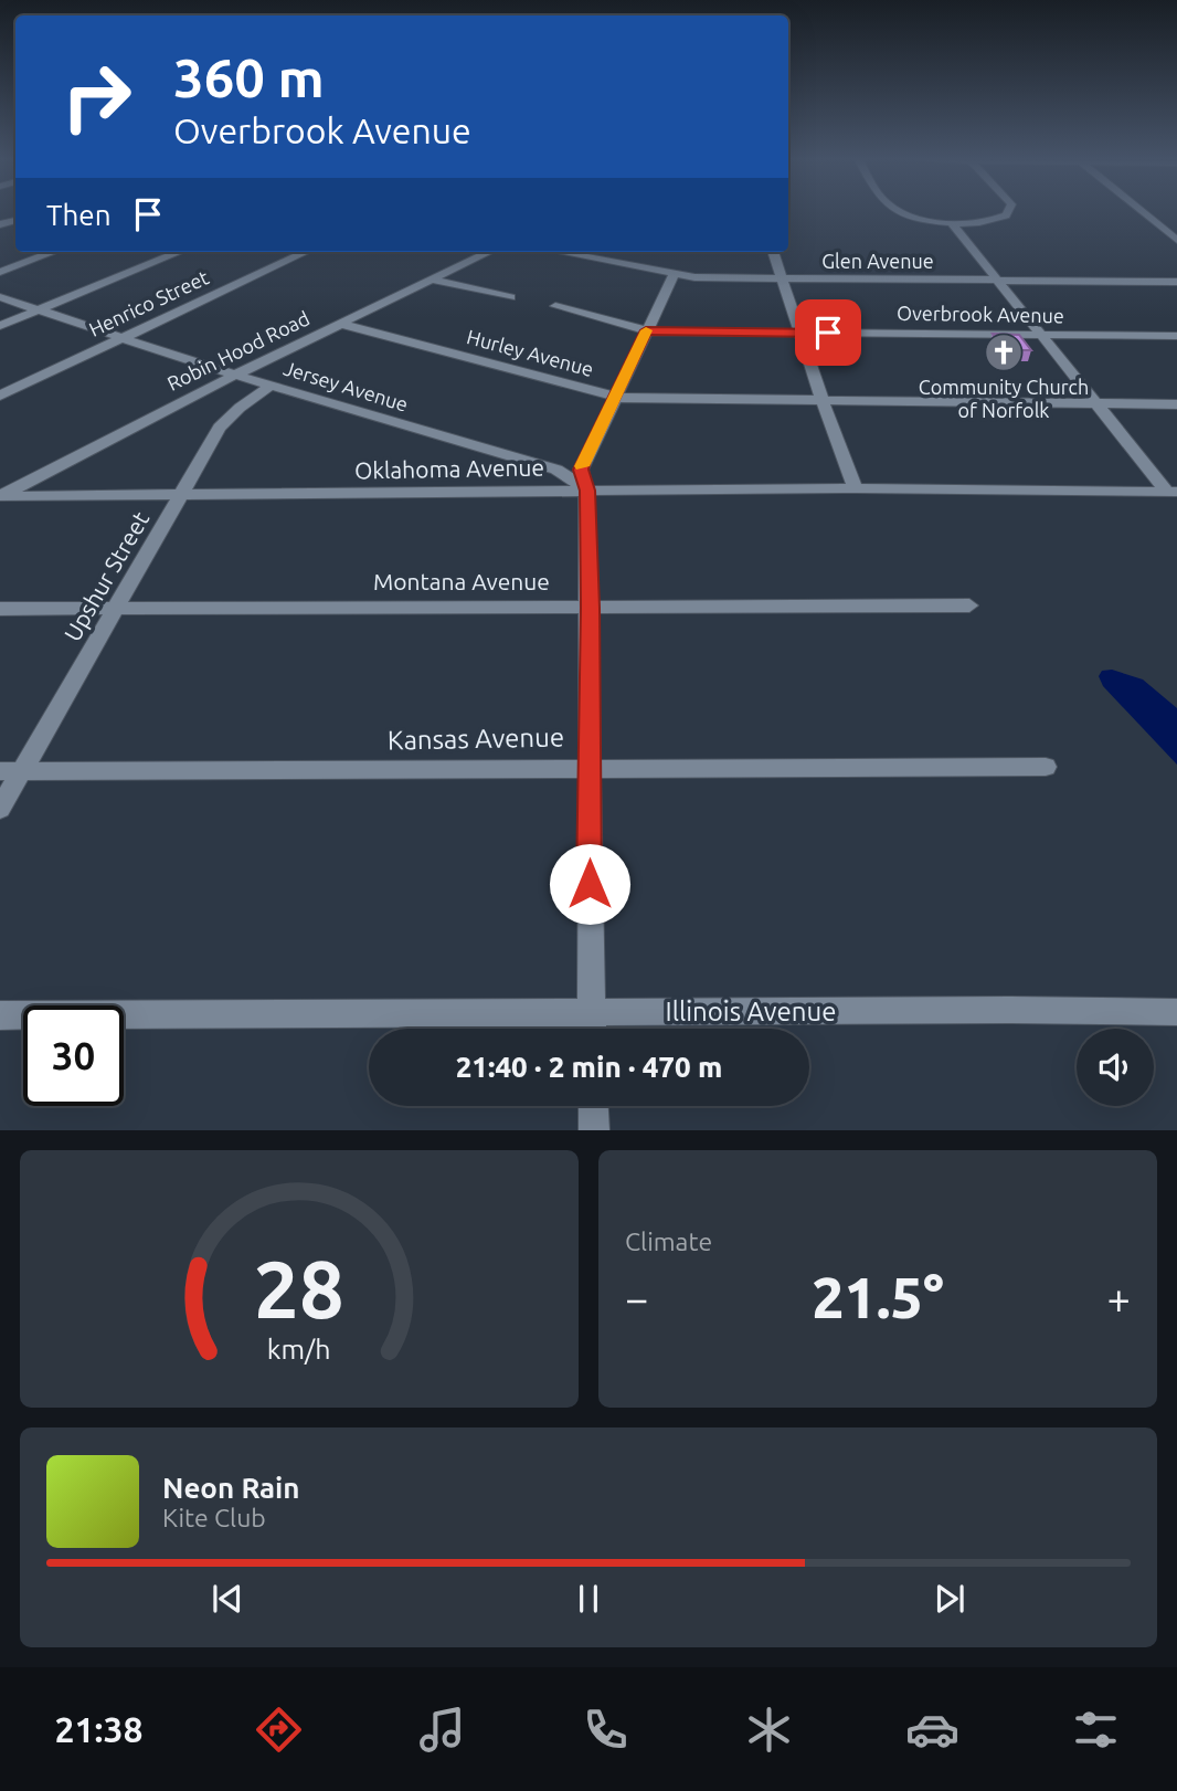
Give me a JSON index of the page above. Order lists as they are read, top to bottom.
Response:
{
  "streets": {
    "street": [
      "Glen Avenue",
      "Henrico Street",
      "Overbrook Avenue",
      "Robin Hood Road",
      "Hurley Avenue",
      "Jersey Avenue",
      "Oklahoma Avenue",
      "Upshur Street",
      "Montana Avenue",
      "Kansas Avenue",
      "Illinois Avenue"
    ]
  },
  "crossings": [
    ["Henrico Street", "Jersey Avenue"],
    ["Robin Hood Road", "Hurley Avenue"],
    ["Robin Hood Road", "Jersey Avenue"],
    ["Robin Hood Road", "Oklahoma Avenue"],
    ["Jersey Avenue", "Oklahoma Avenue"],
    ["Jersey Avenue", "Upshur Street"],
    ["Oklahoma Avenue", "Upshur Street"],
    ["Upshur Street", "Montana Avenue"],
    ["Upshur Street", "Kansas Avenue"]
  ],
  "places": {
    "church": ["Community Church of Norfolk"]
  },
  "page": {
    "turn": ["360 m", "Overbrook Avenue"],
    "then": "Then",
    "limit": "30",
    "trip": "21:40 · 2 min · 470 m",
    "tile": "Climate",
    "heat": ["−", "21.5°", "+"],
    "song": ["Neon Rain", "Kite Club"],
    "tabs": "21:38",
    "gauge": ["28", "km/h"]
  }
}
